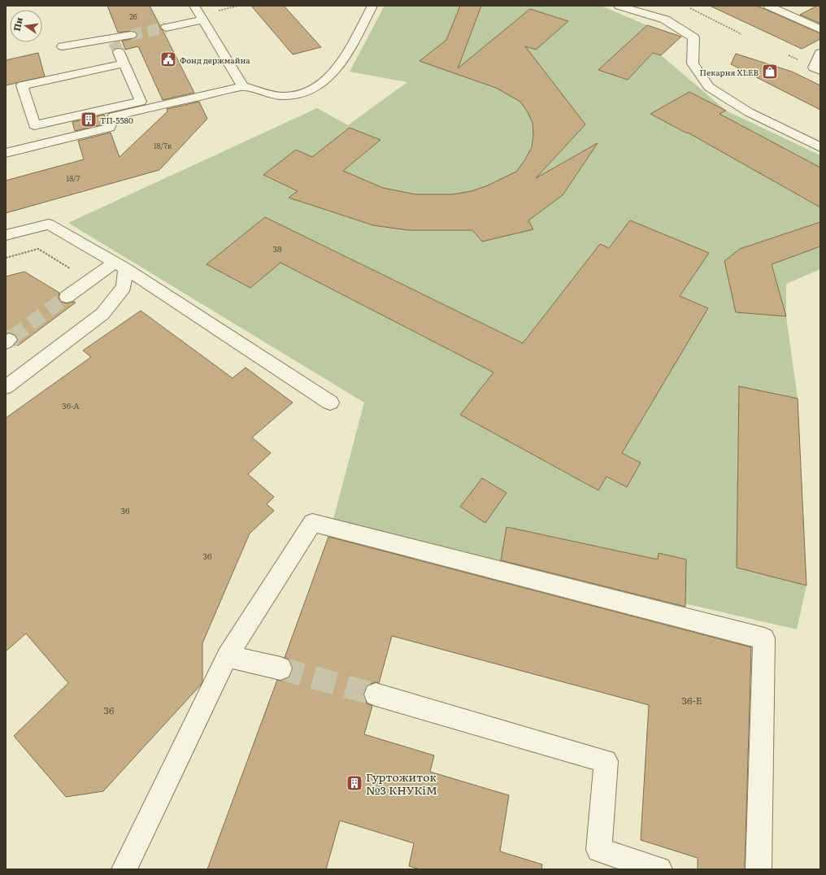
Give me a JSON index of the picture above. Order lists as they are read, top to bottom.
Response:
{
  "places": {
    "public building": ["Фонд держмайна"],
    "shop": ["Пекарня XLEB"],
    "building": ["ТП-5580", "Гуртожиток №3 КНУКіМ"]
  },
  "house_numbers": [
    "26",
    "18/7в",
    "18/7",
    "38",
    "36-А",
    "36",
    "36",
    "36-Е",
    "36"
  ],
  "north": "left"
}
